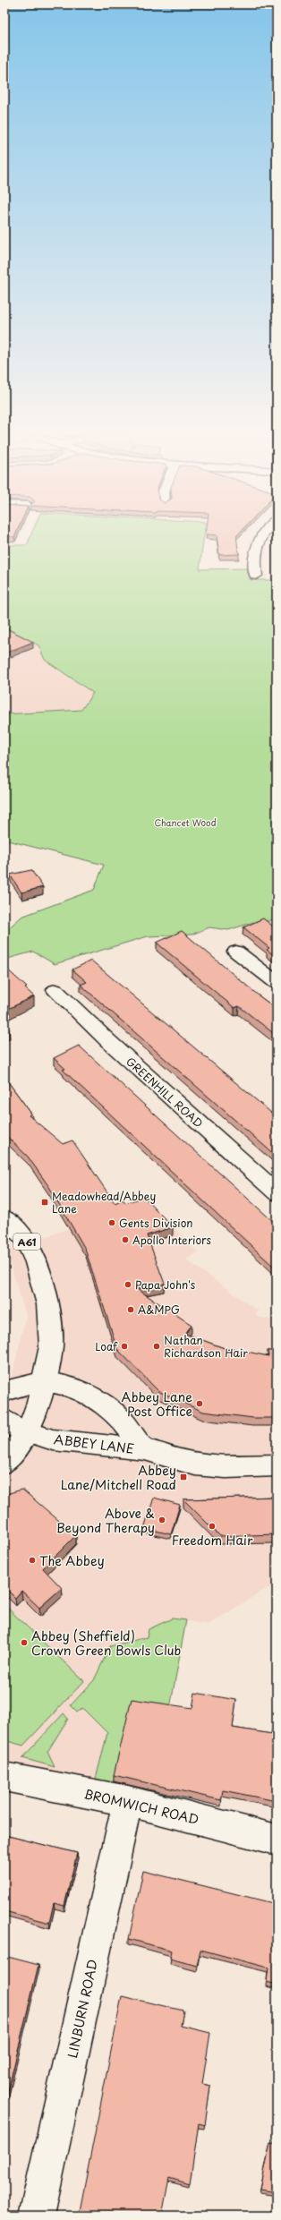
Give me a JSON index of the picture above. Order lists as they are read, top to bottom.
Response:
{
  "streets": {
    "main road": [
      "GREENHILL ROAD",
      "A61",
      "ABBEY LANE",
      "BROMWICH ROAD",
      "LINBURN ROAD"
    ]
  },
  "crossings": [
    ["A61", "ABBEY LANE"],
    ["BROMWICH ROAD", "LINBURN ROAD"]
  ],
  "parks": ["Chancet Wood"],
  "places": {
    "transit": ["Meadowhead/Abbey Lane", "Abbey Lane/Mitchell Road"],
    "other": [
      "Gents Division",
      "Apollo Interiors",
      "Papa John's",
      "A&MPG",
      "Loaf",
      "Nathan Richardson Hair",
      "Abbey Lane Post Office",
      "Above & Beyond Therapy",
      "Freedom Hair",
      "The Abbey",
      "Abbey (Sheffield) Crown Green Bowls Club"
    ]
  }
}
